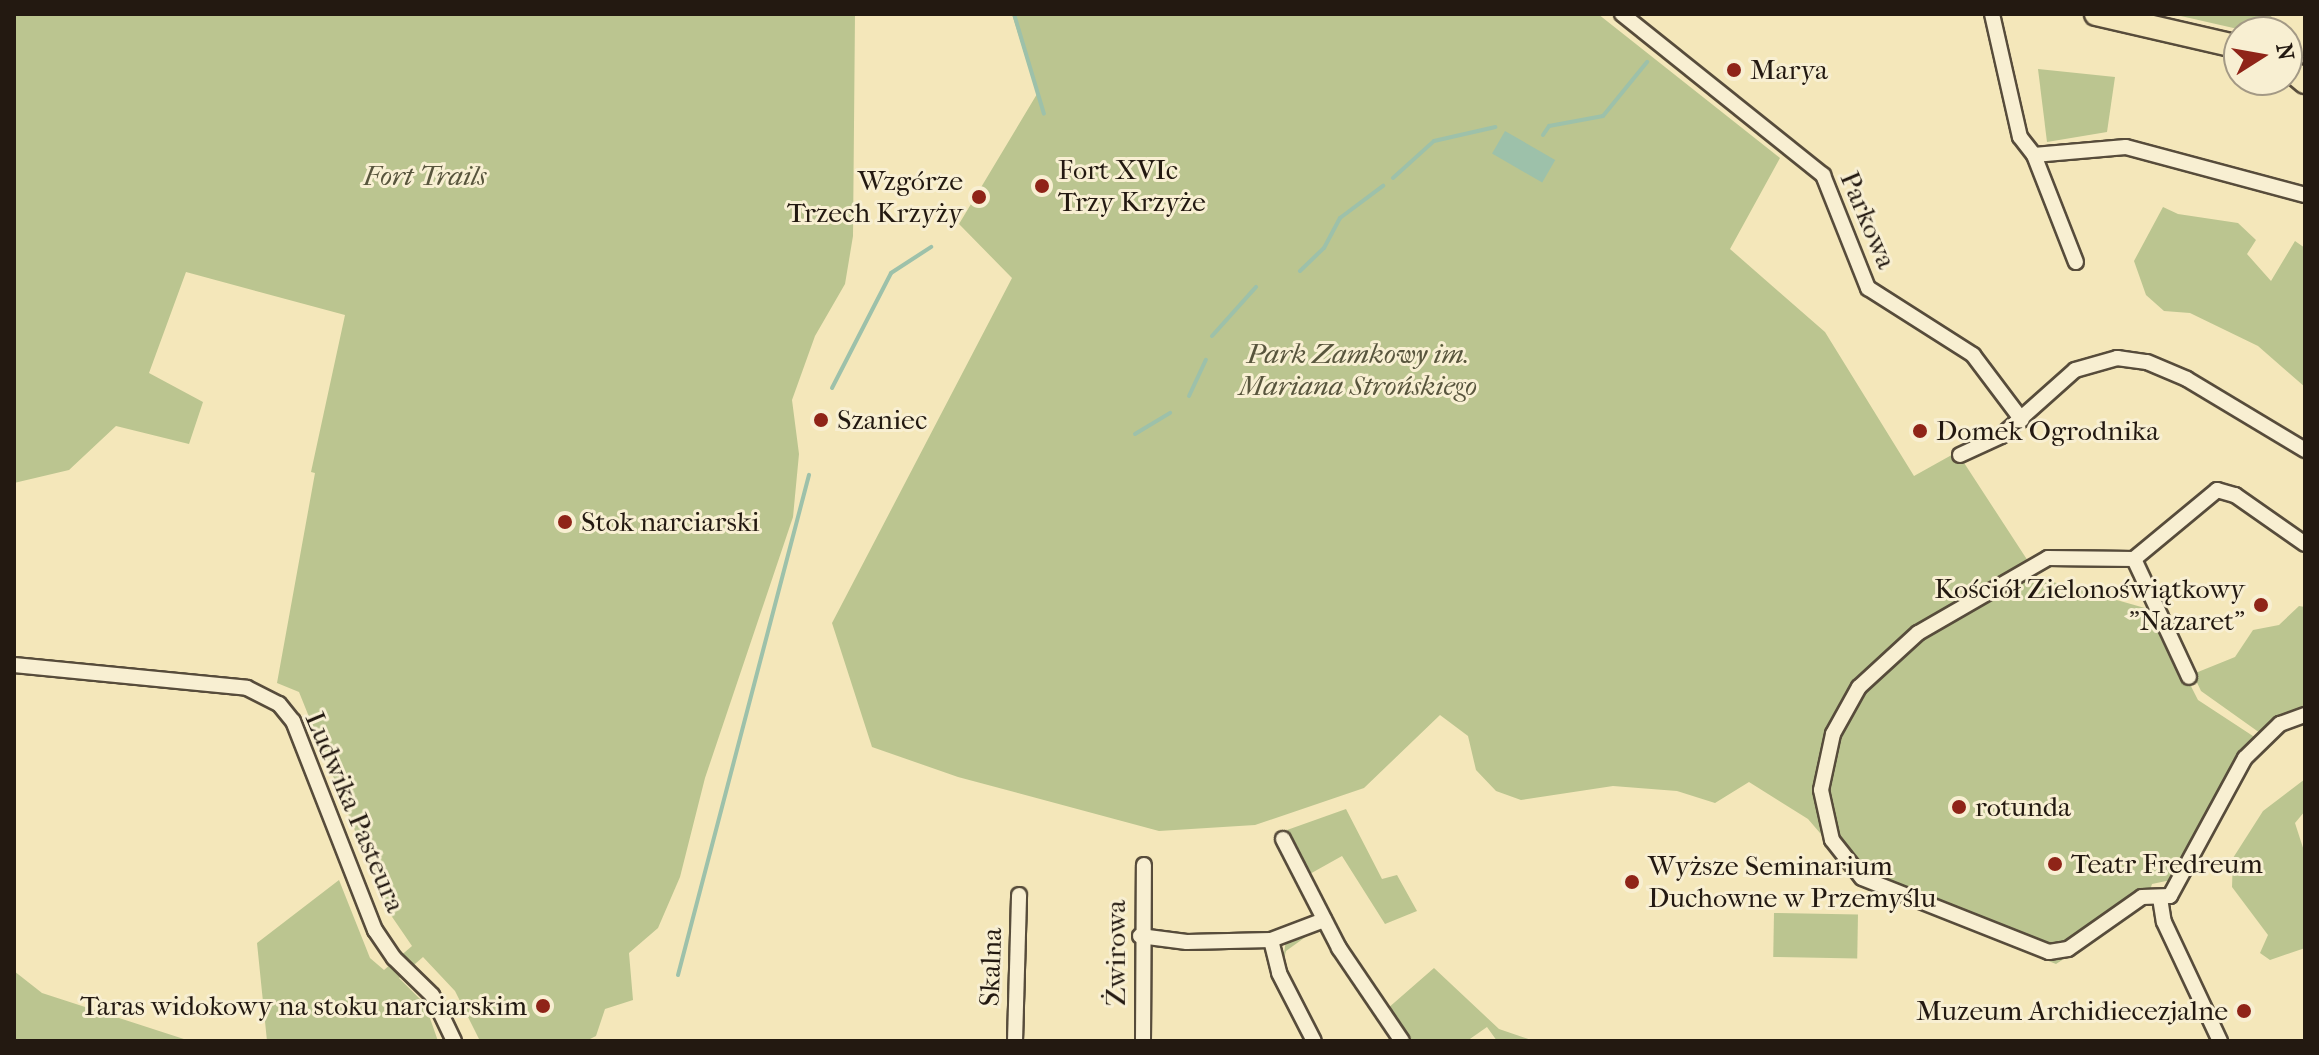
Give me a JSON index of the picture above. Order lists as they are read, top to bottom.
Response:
{
  "streets": {
    "street": [
      "Parkowa",
      "Ludwika Pasteura",
      "Żwirowa",
      "Skalna"
    ]
  },
  "parks": ["Fort Trails", "Park Zamkowy im. Mariana Strońskiego"],
  "places": [
    "Marya",
    "Fort XVIc Trzy Krzyże",
    "Wzgórze Trzech Krzyży",
    "Szaniec",
    "Domek Ogrodnika",
    "Stok narciarski",
    "Kościół Zielonoświątkowy \"Nazaret\"",
    "rotunda",
    "Teatr Fredreum",
    "Wyższe Seminarium Duchowne w Przemyślu",
    "Taras widokowy na stoku narciarskim",
    "Muzeum Archidiecezjalne"
  ],
  "north": "right"
}
